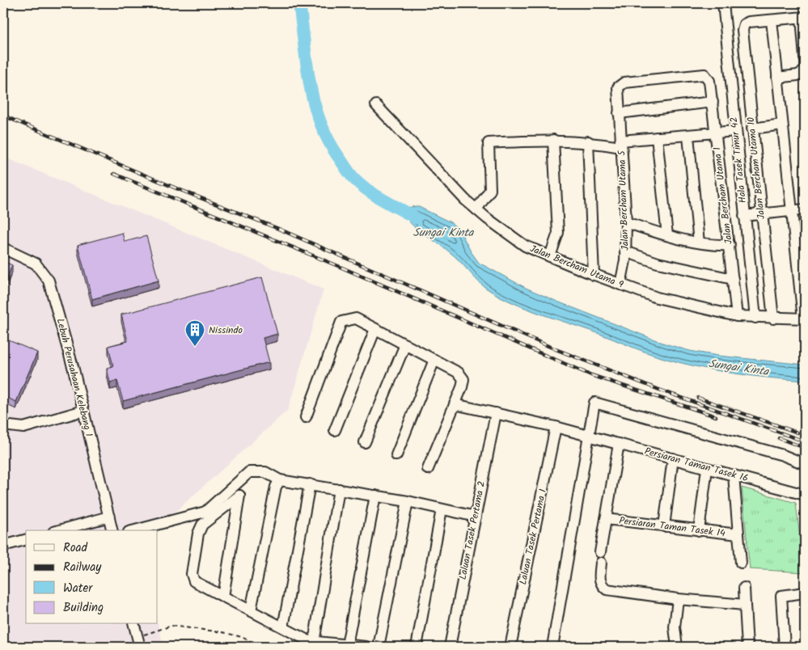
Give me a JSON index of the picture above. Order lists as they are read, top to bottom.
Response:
{
  "streets": {
    "street": [
      "Hala Tasek Timur 42",
      "Jalan Bercham Utama 10",
      "Jalan Bercham Utama 1",
      "Jalan Bercham Utama 5",
      "Jalan Bercham Utama 9",
      "Lebuh Perusahaan Kelebang 1",
      "Persiaran Taman Tasek 16",
      "Persiaran Taman Tasek 14",
      "Laluan Tasek Pertama 2",
      "Laluan Tasek Pertama 1"
    ]
  },
  "crossings": [
    ["Hala Tasek Timur 42", "Jalan Bercham Utama 9"],
    ["Jalan Bercham Utama 10", "Jalan Bercham Utama 9"],
    ["Jalan Bercham Utama 1", "Jalan Bercham Utama 5"],
    ["Jalan Bercham Utama 1", "Jalan Bercham Utama 9"],
    ["Jalan Bercham Utama 5", "Jalan Bercham Utama 9"],
    ["Persiaran Taman Tasek 16", "Laluan Tasek Pertama 2"],
    ["Persiaran Taman Tasek 16", "Laluan Tasek Pertama 1"]
  ],
  "water": ["Sungai Kinta"],
  "places": {
    "building": ["Nissindo"]
  },
  "legend": [
    "Road",
    "Railway",
    "Water",
    "Building"
  ]
}
